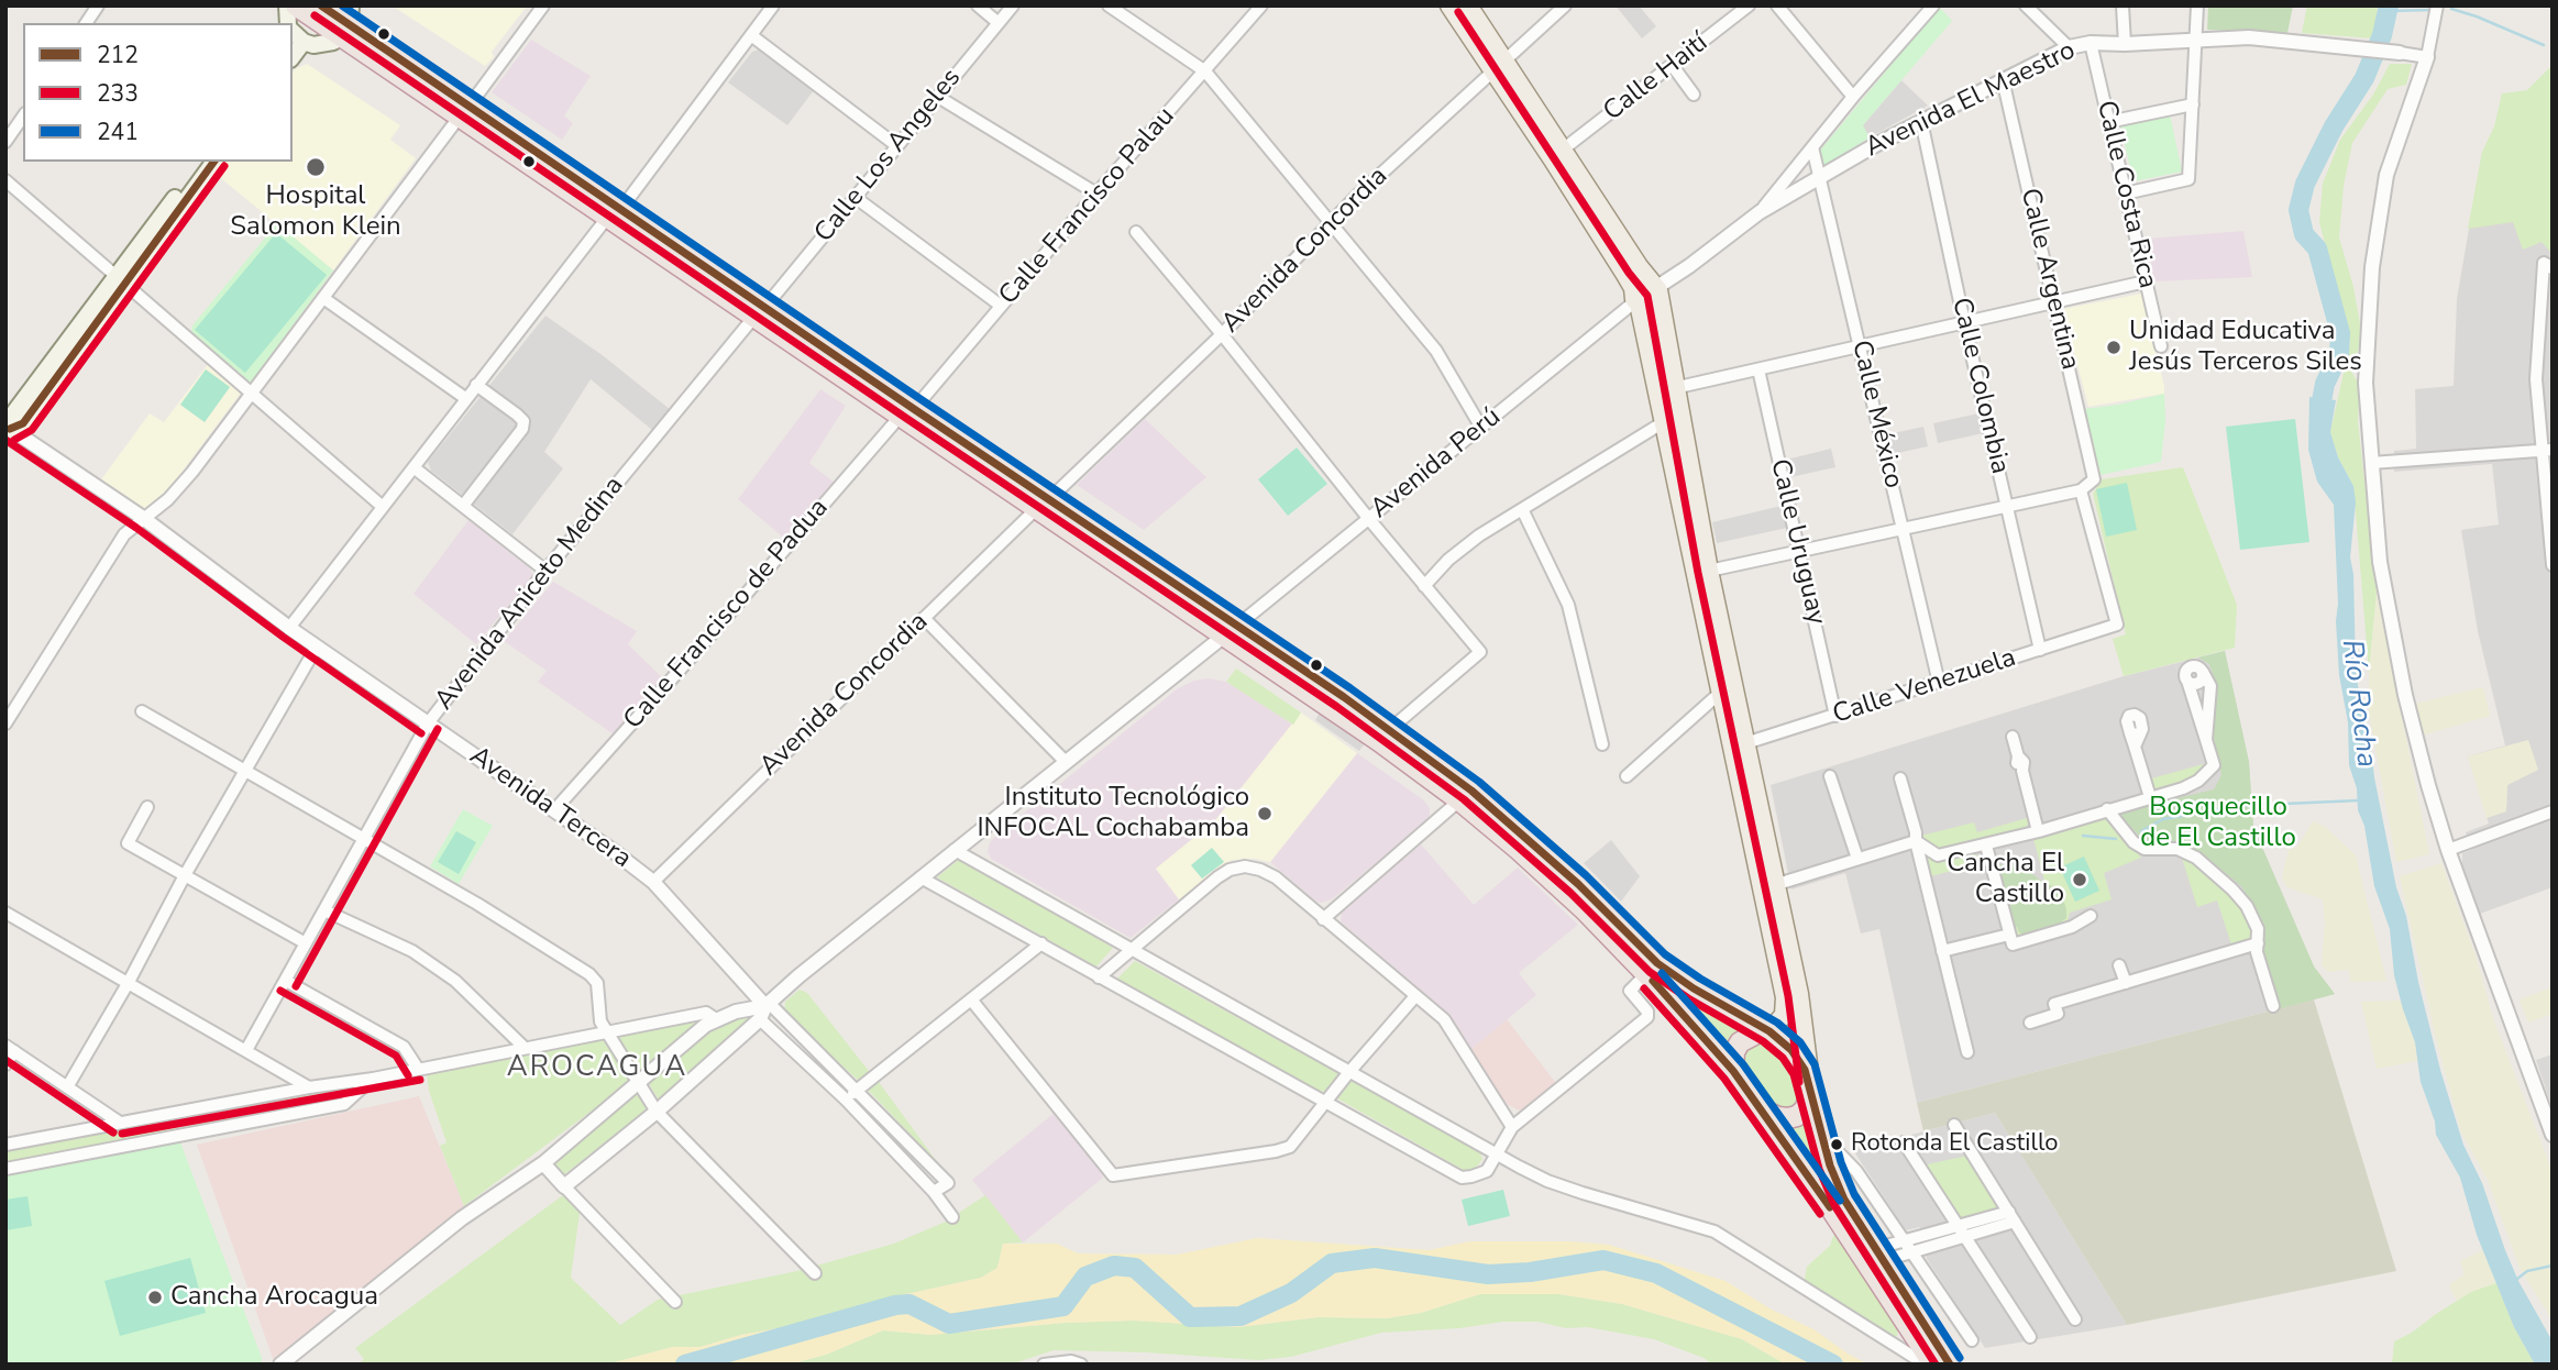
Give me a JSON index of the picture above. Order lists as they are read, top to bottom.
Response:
{
  "streets": {
    "street": [
      "Calle Haití",
      "Avenida El Maestro",
      "Calle Los Angeles",
      "Calle Costa Rica",
      "Calle Francisco Palau",
      "Avenida Concordia",
      "Calle Argentina",
      "Calle Colombia",
      "Calle México",
      "Avenida Perú",
      "Calle Uruguay",
      "Avenida Aniceto Medina",
      "Calle Francisco de Padua",
      "Calle Venezuela",
      "Avenida Tercera"
    ]
  },
  "crossings": [
    ["Avenida El Maestro", "Calle Costa Rica"],
    ["Avenida El Maestro", "Calle Argentina"],
    ["Avenida El Maestro", "Calle Colombia"],
    ["Avenida El Maestro", "Calle México"],
    ["Avenida El Maestro", "Avenida Perú"],
    ["Calle Los Angeles", "Avenida Aniceto Medina"],
    ["Calle Francisco Palau", "Calle Francisco de Padua"],
    ["Avenida Concordia", "Avenida Tercera"],
    ["Calle Argentina", "Calle Venezuela"],
    ["Calle Colombia", "Calle Venezuela"],
    ["Calle México", "Avenida Perú"],
    ["Calle México", "Calle Venezuela"],
    ["Calle Uruguay", "Calle Venezuela"],
    ["Avenida Aniceto Medina", "Avenida Tercera"],
    ["Calle Francisco de Padua", "Avenida Tercera"]
  ],
  "districts": ["AROCAGUA"],
  "water": ["Río Rocha"],
  "parks": ["Bosquecillo de El Castillo"],
  "places": [
    "Hospital Salomon Klein",
    "Unidad Educativa Jesús Terceros Siles",
    "Instituto Tecnológico INFOCAL Cochabamba",
    "Cancha El Castillo",
    "Rotonda El Castillo",
    "Cancha Arocagua"
  ],
  "lines": ["transit line 212", "transit line 241", "transit line 233"],
  "legend": ["212", "233", "241"]
}
